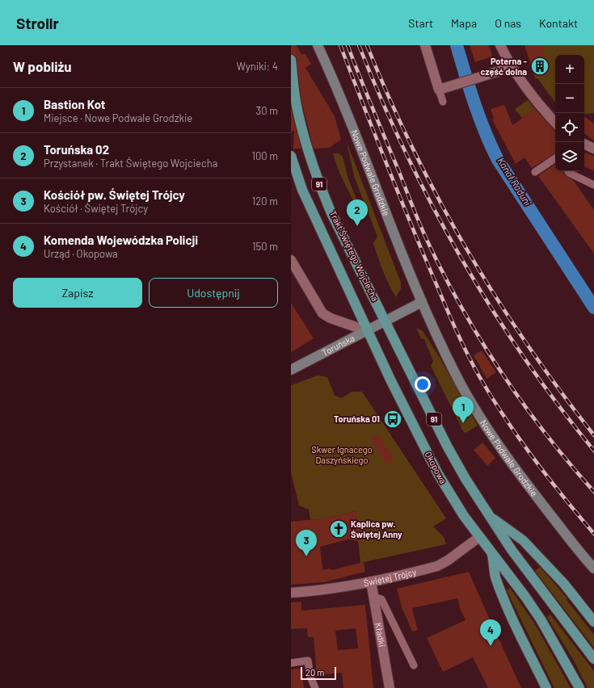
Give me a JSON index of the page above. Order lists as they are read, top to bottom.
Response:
{
  "streets": {
    "main road": ["91", "Trakt Świętego Wojciecha", "Okopowa"],
    "street": [
      "Nowe Podwale Grodzkie",
      "Toruńska",
      "Świętej Trójcy",
      "Kładki"
    ]
  },
  "crossings": [
    ["91", "Trakt Świętego Wojciecha"],
    ["91", "Toruńska"],
    ["Trakt Świętego Wojciecha", "Toruńska"],
    ["Trakt Świętego Wojciecha", "Okopowa"],
    ["Toruńska", "Okopowa"],
    ["Okopowa", "Świętej Trójcy"],
    ["Świętej Trójcy", "Kładki"]
  ],
  "water": ["Kanał Raduni"],
  "parks": ["Skwer Ignacego Daszyńskiego"],
  "places": {
    "building": ["Poterna - część dolna"],
    "bus stop": ["Toruńska 01"],
    "church": ["Kaplica pw. Świętej Anny"]
  },
  "scale_bar": "20 m",
  "page": {
    "header": "Strollr",
    "nav": [
      "Start",
      "Mapa",
      "O nas",
      "Kontakt"
    ],
    "heading": ["W pobliżu", "Wyniki: 4"],
    "map_buttons": ["+", "−"],
    "list": [
      {
        "mark": "1",
        "name": "Bastion Kot",
        "note": "Miejsce · Nowe Podwale Grodzkie",
        "value": "30 m"
      },
      {
        "mark": "2",
        "name": "Toruńska 02",
        "note": "Przystanek · Trakt Świętego Wojciecha",
        "value": "100 m"
      },
      {
        "mark": "3",
        "name": "Kościół pw. Świętej Trójcy",
        "note": "Kościół · Świętej Trójcy",
        "value": "120 m"
      },
      {
        "mark": "4",
        "name": "Komenda Wojewódzka Policji",
        "note": "Urząd · Okopowa",
        "value": "150 m"
      }
    ],
    "pins": [
      "2",
      "1",
      "3",
      "4"
    ],
    "buttons": ["Zapisz", "Udostępnij"],
    "scale": "20 m"
  }
}
